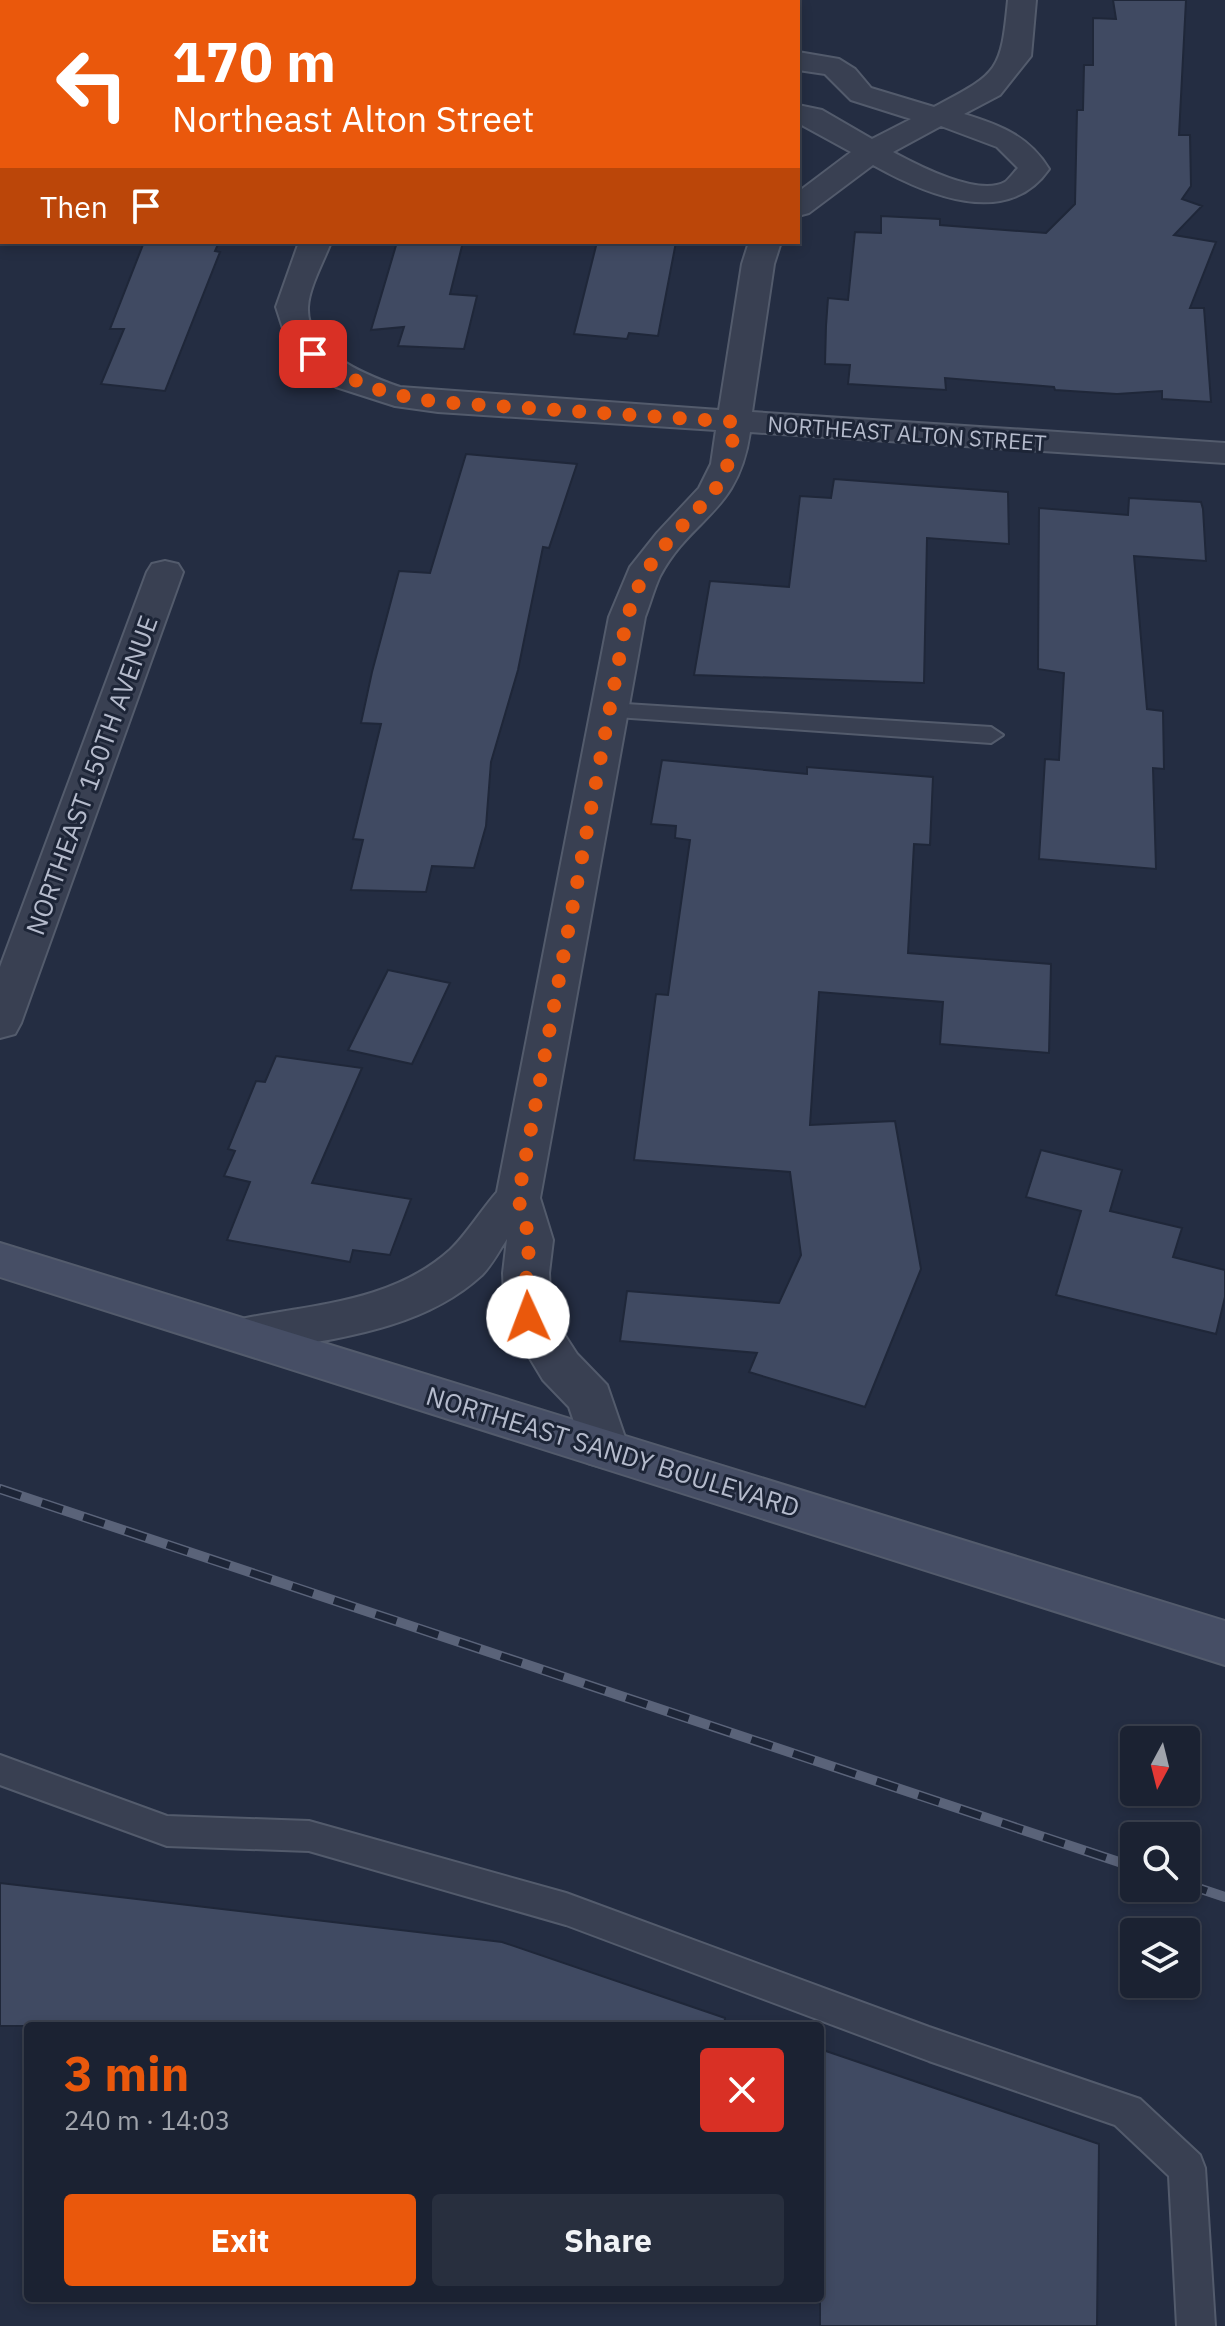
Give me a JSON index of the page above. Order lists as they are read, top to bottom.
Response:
{
  "streets": {
    "main road": ["NORTHEAST SANDY BOULEVARD"],
    "street": ["NORTHEAST ALTON STREET", "NORTHEAST 150TH AVENUE"]
  },
  "north": "bottom",
  "page": {
    "turn": ["170 m", "Northeast Alton Street"],
    "then": "Then",
    "heading": ["3 min", "240 m · 14:03"],
    "buttons": ["Exit", "Share"]
  }
}
